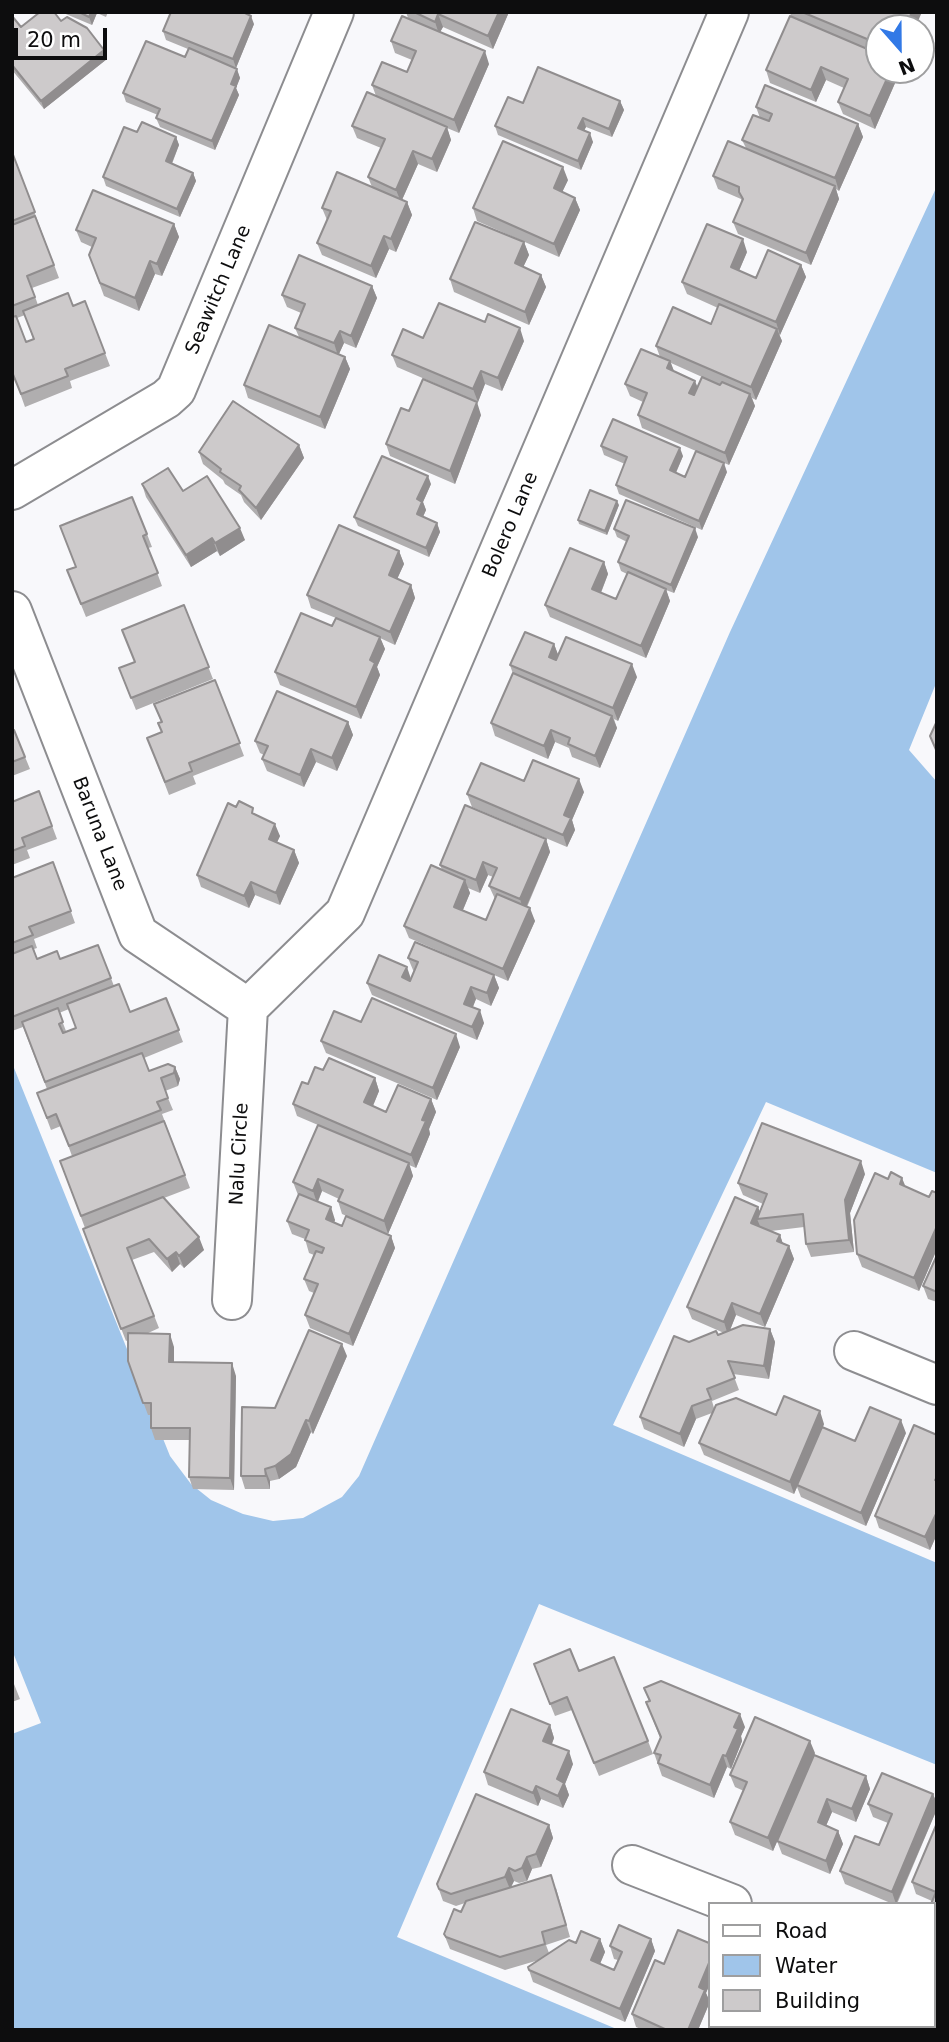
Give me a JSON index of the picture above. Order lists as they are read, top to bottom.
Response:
{
  "streets": {
    "street": [
      "Seawitch Lane",
      "Bolero Lane",
      "Baruna Lane",
      "Nalu Circle"
    ]
  },
  "crossings": [
    ["Bolero Lane", "Baruna Lane"],
    ["Bolero Lane", "Nalu Circle"],
    ["Baruna Lane", "Nalu Circle"]
  ],
  "legend": ["Road", "Water", "Building"],
  "scale_bar": "20 m",
  "north": "bottom"
}
